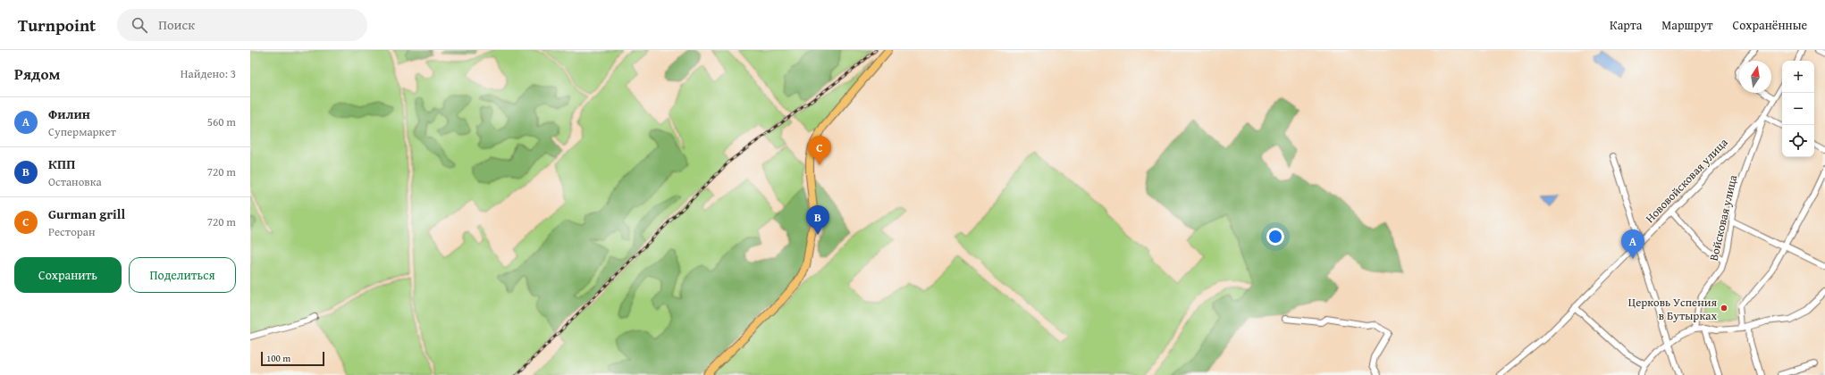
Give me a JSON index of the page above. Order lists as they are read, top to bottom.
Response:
{
  "streets": {
    "street": ["Нововойсковая улица", "Войсковая улица"]
  },
  "crossings": [
    ["Нововойсковая улица", "Войсковая улица"]
  ],
  "places": ["Церковь Успения в Бутырках"],
  "scale_bar": "100 m",
  "north": "top",
  "page": {
    "header": "Turnpoint",
    "search": "Поиск",
    "nav": ["Карта", "Маршрут", "Сохранённые"],
    "heading": ["Рядом", "Найдено: 3"],
    "map_buttons": ["+", "−"],
    "list": [
      {
        "mark": "A",
        "name": "Филин",
        "note": "Супермаркет",
        "value": "560 m"
      },
      {
        "mark": "B",
        "name": "КПП",
        "note": "Остановка",
        "value": "720 m"
      },
      {
        "mark": "C",
        "name": "Gurman grill",
        "note": "Ресторан",
        "value": "720 m"
      }
    ],
    "pins": ["C", "B", "A"],
    "buttons": ["Сохранить", "Поделиться"],
    "scale": "100 m"
  }
}
